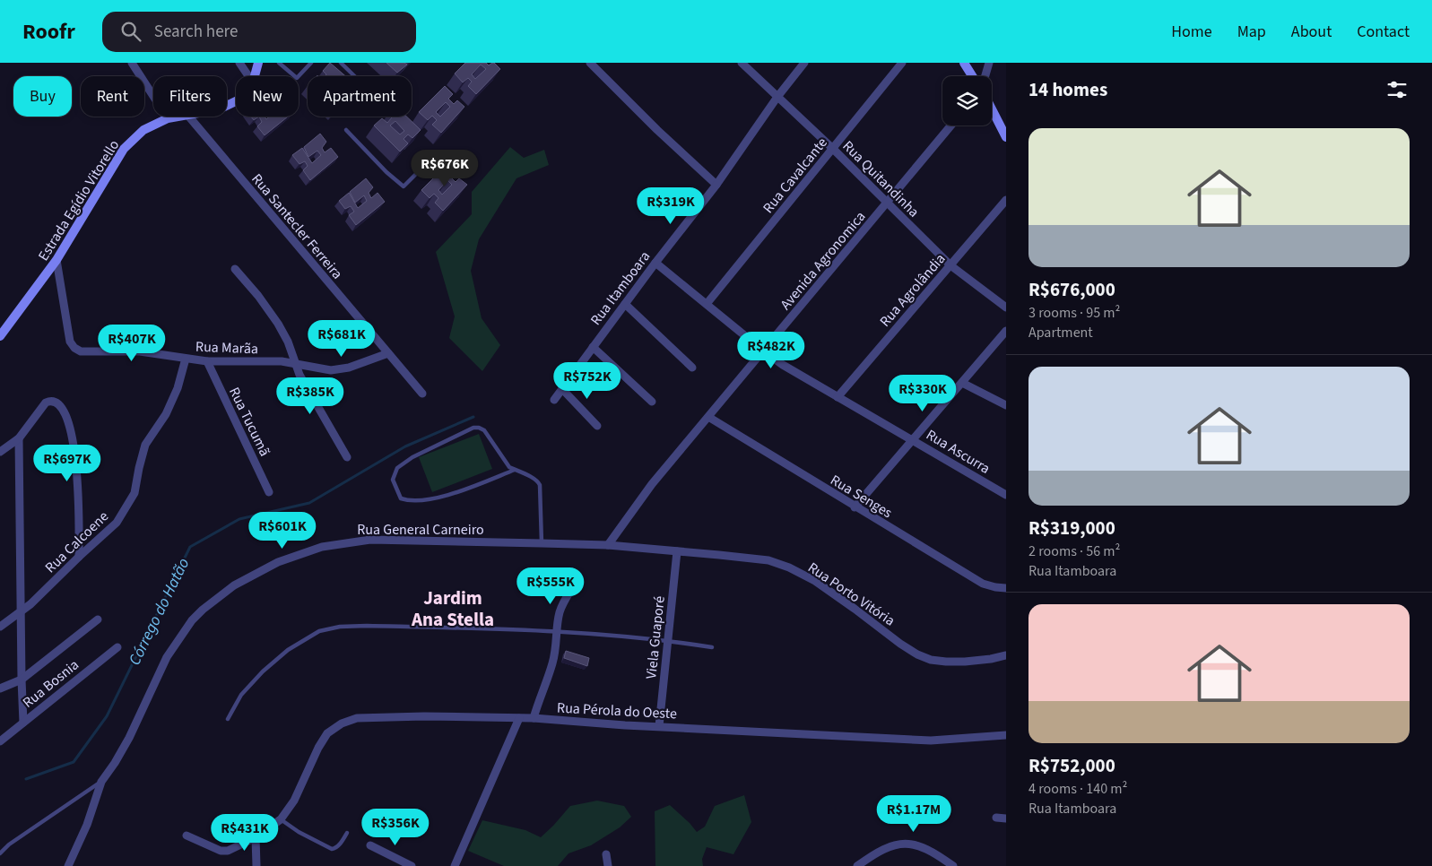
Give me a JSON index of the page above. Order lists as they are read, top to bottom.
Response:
{
  "streets": {
    "street": [
      "Rua Cavalcante",
      "Rua Quitandinha",
      "Estrada Egídio Vitorello",
      "Rua Santecler Ferreira",
      "Avenida Agronomica",
      "Rua Itamboara",
      "Rua Agrolândia",
      "Rua Marãa",
      "Rua Tucumã",
      "Rua Ascurra",
      "Rua Senges",
      "Rua General Carneiro",
      "Rua Calcoene",
      "Rua Porto Vitória",
      "Viela Guaporé",
      "Rua Bosnia",
      "Rua Pérola do Oeste"
    ]
  },
  "crossings": [
    ["Rua Cavalcante", "Rua Quitandinha"],
    ["Rua Cavalcante", "Rua Ascurra"],
    ["Rua Quitandinha", "Avenida Agronomica"],
    ["Rua Quitandinha", "Rua Itamboara"],
    ["Rua Quitandinha", "Rua Agrolândia"],
    ["Estrada Egídio Vitorello", "Rua Marãa"],
    ["Rua Santecler Ferreira", "Rua Marãa"],
    ["Avenida Agronomica", "Rua Ascurra"],
    ["Avenida Agronomica", "Rua Senges"],
    ["Avenida Agronomica", "Rua General Carneiro"],
    ["Rua Itamboara", "Rua Ascurra"],
    ["Rua Agrolândia", "Rua Ascurra"],
    ["Rua Marãa", "Rua Tucumã"],
    ["Rua Marãa", "Rua Calcoene"],
    ["Rua General Carneiro", "Rua Porto Vitória"],
    ["Rua General Carneiro", "Viela Guaporé"],
    ["Rua Porto Vitória", "Viela Guaporé"],
    ["Viela Guaporé", "Rua Pérola do Oeste"]
  ],
  "districts": ["Jardim Ana Stella"],
  "water": ["Córrego do Hatão"],
  "page": {
    "header": "Roofr",
    "search": "Search here",
    "nav": [
      "Home",
      "Map",
      "About",
      "Contact"
    ],
    "heading": "14 homes",
    "chip": [
      "Buy",
      "Rent",
      "Filters",
      "New",
      "Apartment"
    ],
    "list": [
      {
        "name": "R$676,000",
        "note": "3 rooms · 95 m² · Apartment"
      },
      {
        "name": "R$319,000",
        "note": "2 rooms · 56 m² · Rua Itamboara"
      },
      {
        "name": "R$752,000",
        "note": "4 rooms · 140 m² · Rua Itamboara"
      }
    ],
    "price": [
      "R$676K",
      "R$319K",
      "R$681K",
      "R$407K",
      "R$482K",
      "R$752K",
      "R$330K",
      "R$385K",
      "R$697K",
      "R$601K",
      "R$555K",
      "R$1.17M",
      "R$356K",
      "R$431K"
    ]
  }
}
